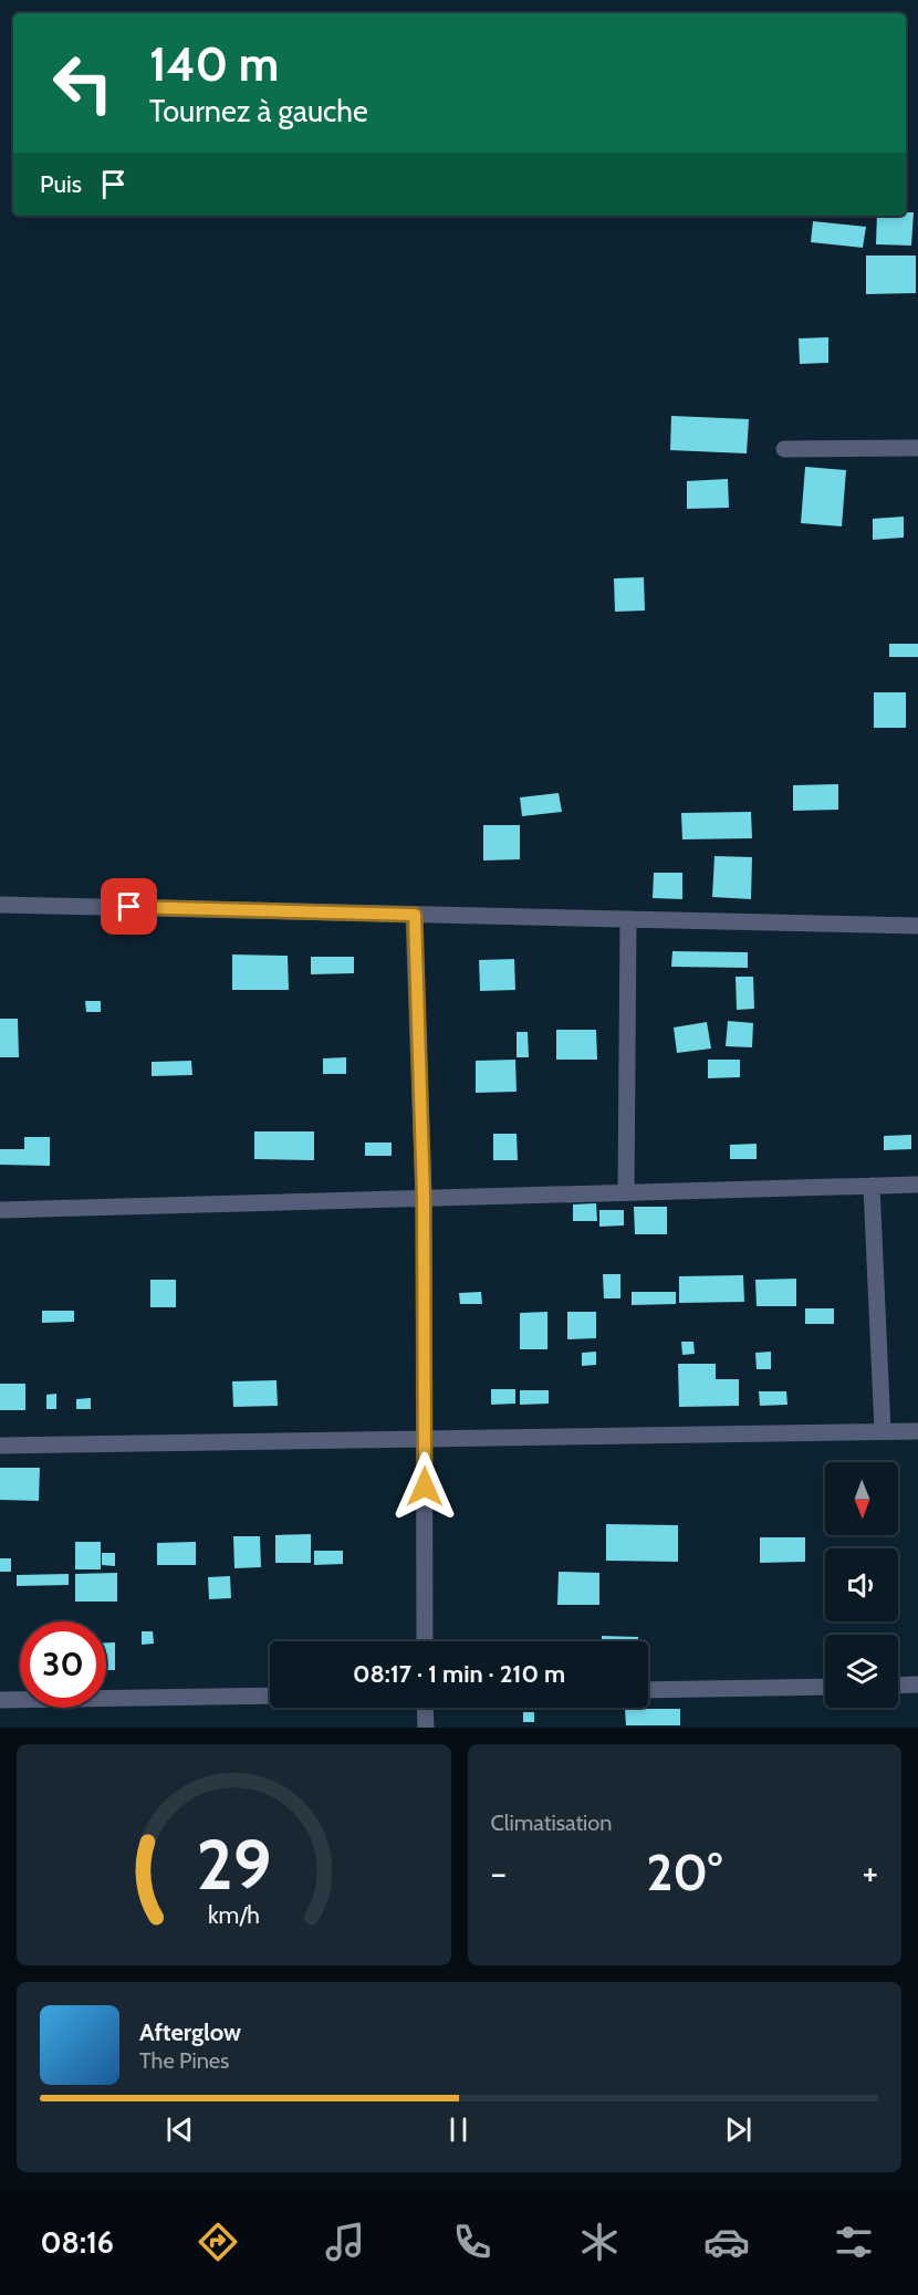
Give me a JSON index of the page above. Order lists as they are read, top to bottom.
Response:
{
  "north": "bottom",
  "page": {
    "turn": ["140 m", "Tournez à gauche"],
    "then": "Puis",
    "limit": "30",
    "trip": "08:17 · 1 min · 210 m",
    "tile": "Climatisation",
    "heat": ["−", "20°", "+"],
    "song": ["Afterglow", "The Pines"],
    "tabs": "08:16",
    "gauge": ["29", "km/h"]
  }
}
